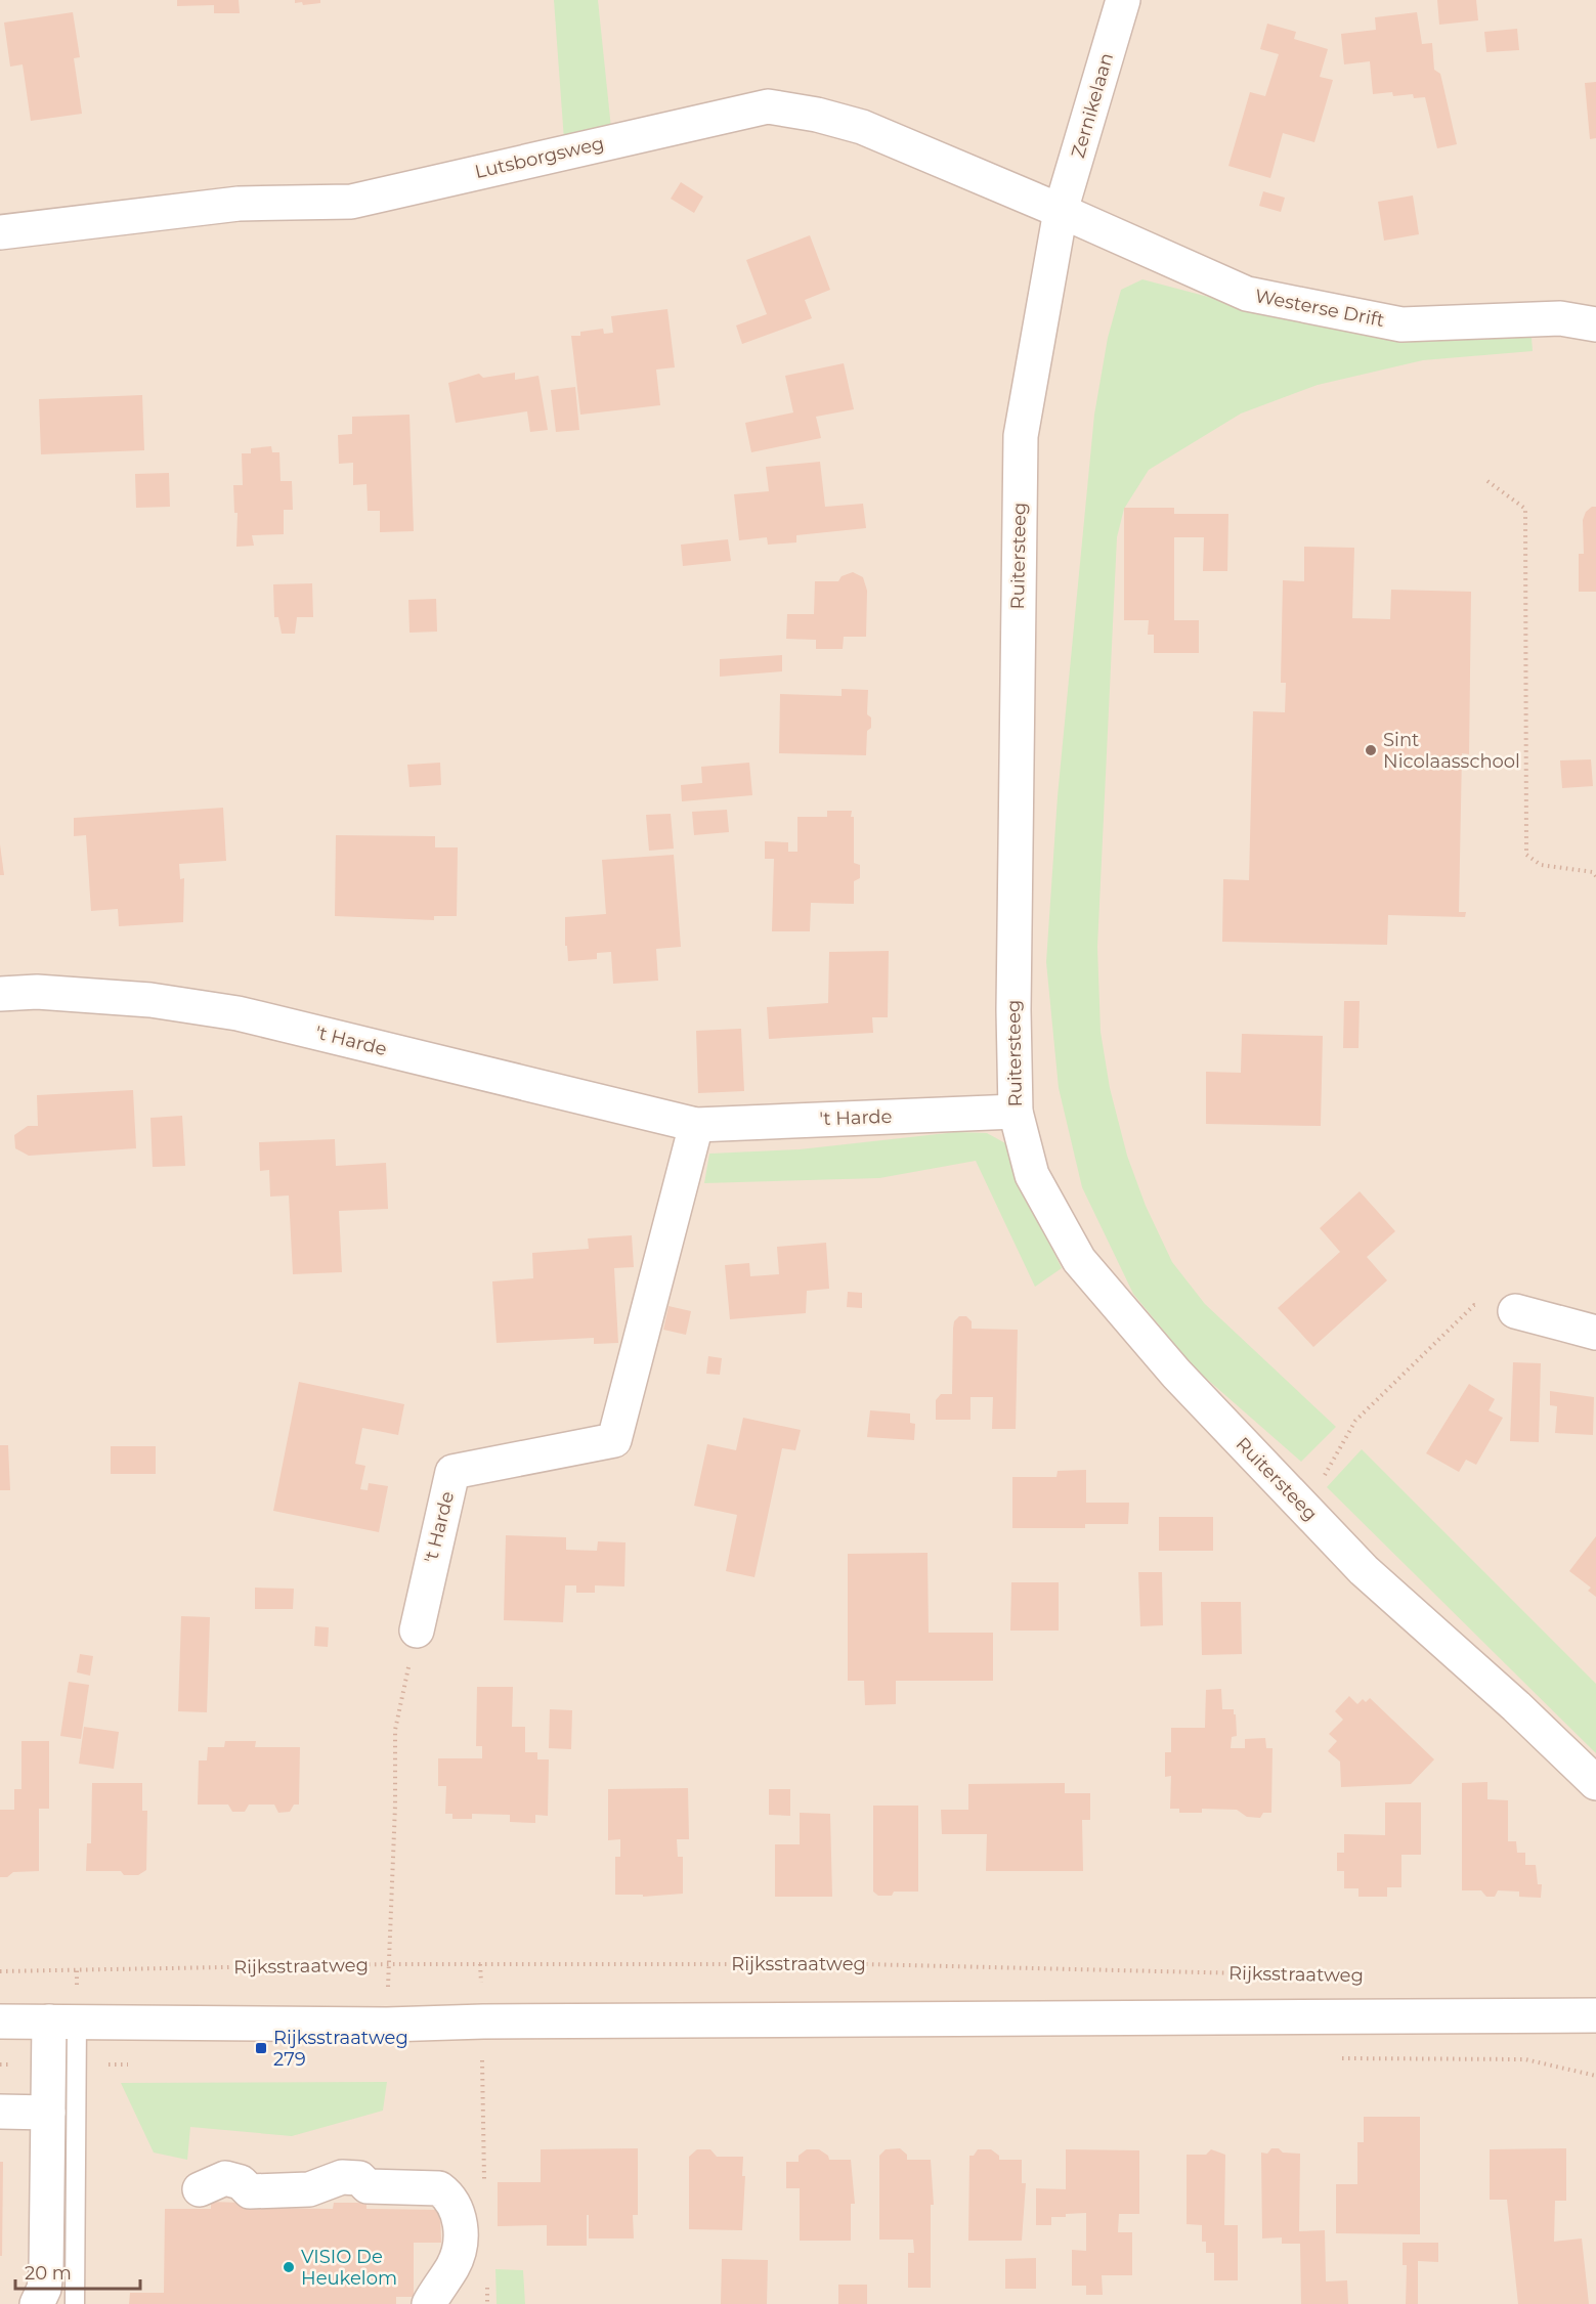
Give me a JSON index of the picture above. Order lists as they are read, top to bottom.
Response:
{
  "streets": {
    "street": [
      "Zernikelaan",
      "Lutsborgsweg",
      "Westerse Drift",
      "Ruitersteeg",
      "'t Harde"
    ],
    "path": ["Rijksstraatweg"]
  },
  "crossings": [
    ["Zernikelaan", "Lutsborgsweg"],
    ["Zernikelaan", "Westerse Drift"],
    ["Zernikelaan", "Ruitersteeg"],
    ["Lutsborgsweg", "Westerse Drift"],
    ["Lutsborgsweg", "Ruitersteeg"],
    ["Westerse Drift", "Ruitersteeg"],
    ["Ruitersteeg", "'t Harde"]
  ],
  "places": {
    "other": ["Sint Nicolaasschool", "VISIO De Heukelom"],
    "transit": ["Rijksstraatweg 279"]
  },
  "scale_bar": "20 m"
}
